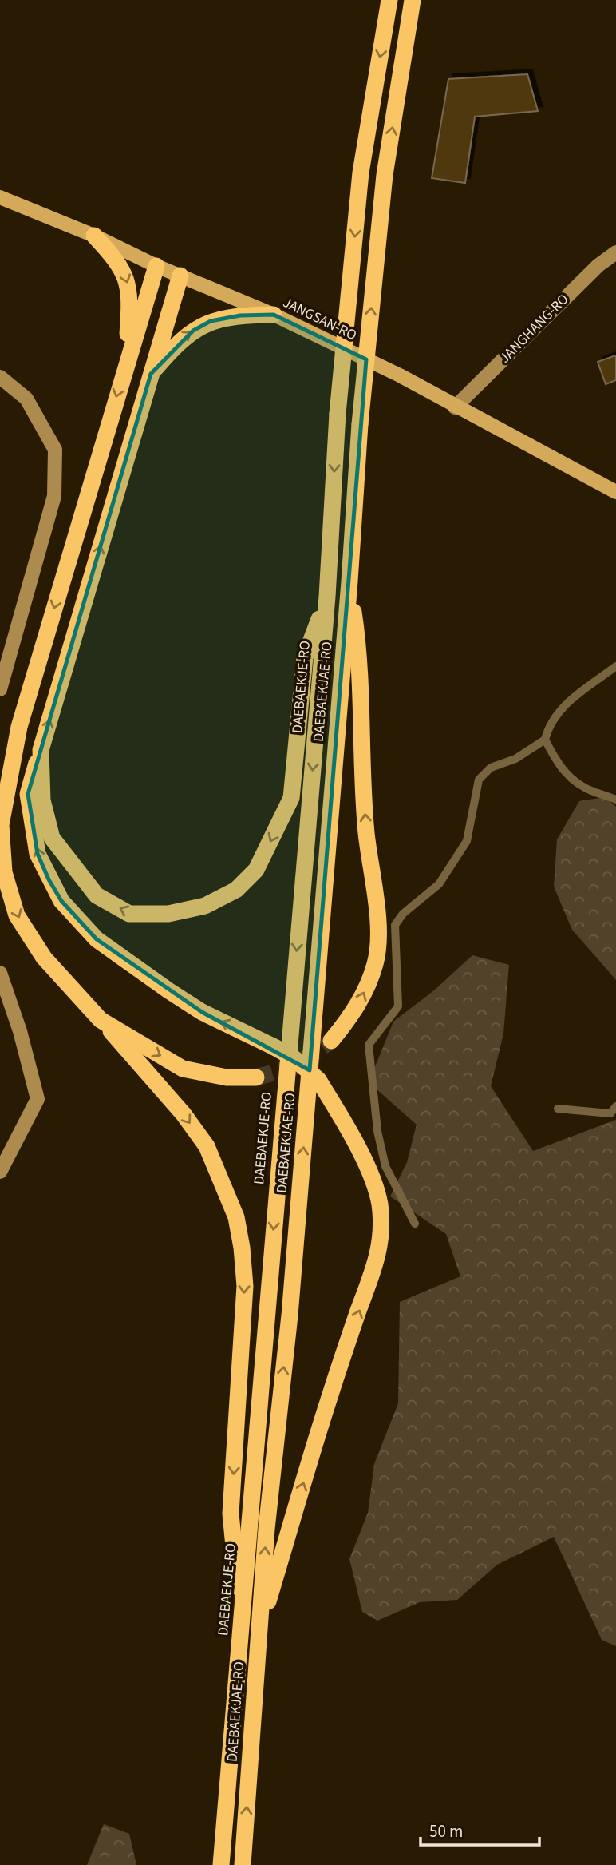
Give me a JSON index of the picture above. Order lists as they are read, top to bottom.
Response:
{
  "streets": {
    "highway": ["DAEBAEKJE-RO", "DAEBAEKJAE-RO"],
    "main road": ["JANGSAN-RO"],
    "street": ["JANGHANG-RO"]
  },
  "crossings": [
    ["JANGSAN-RO", "JANGHANG-RO"]
  ],
  "scale_bar": "50 m"
}
